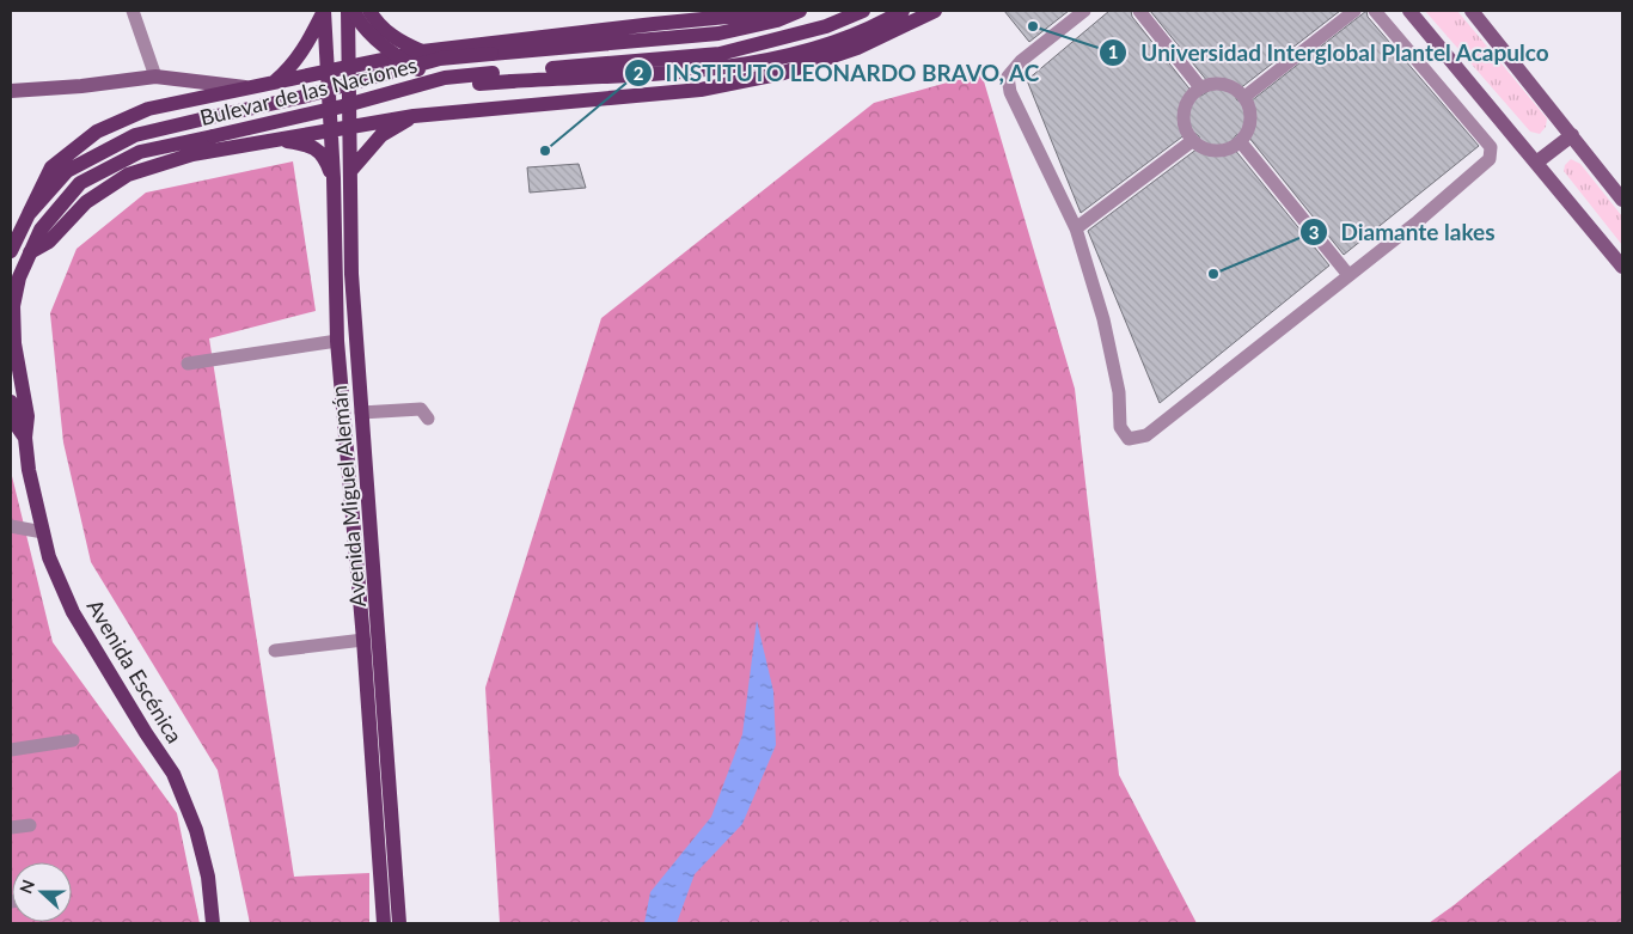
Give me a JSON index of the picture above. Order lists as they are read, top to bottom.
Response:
{
  "streets": {
    "main road": ["Bulevar de las Naciones", "Avenida Miguel Alemán", "Avenida Escénica"]
  },
  "crossings": [
    ["Bulevar de las Naciones", "Avenida Escénica"]
  ],
  "places": ["Universidad Interglobal Plantel Acapulco", "INSTITUTO LEONARDO BRAVO, AC", "Diamante lakes"],
  "north": "left"
}
